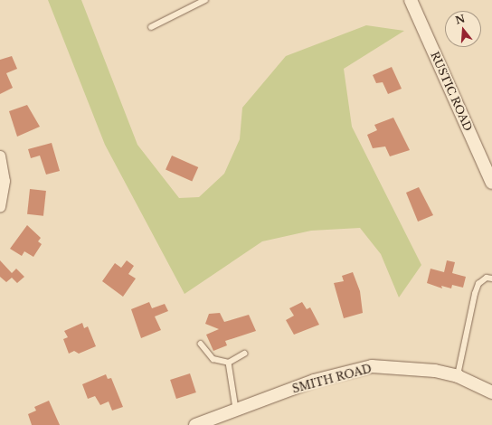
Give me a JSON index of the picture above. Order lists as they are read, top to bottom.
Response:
{
  "streets": {
    "street": ["RUSTIC ROAD", "SMITH ROAD"]
  },
  "north": "top"
}
